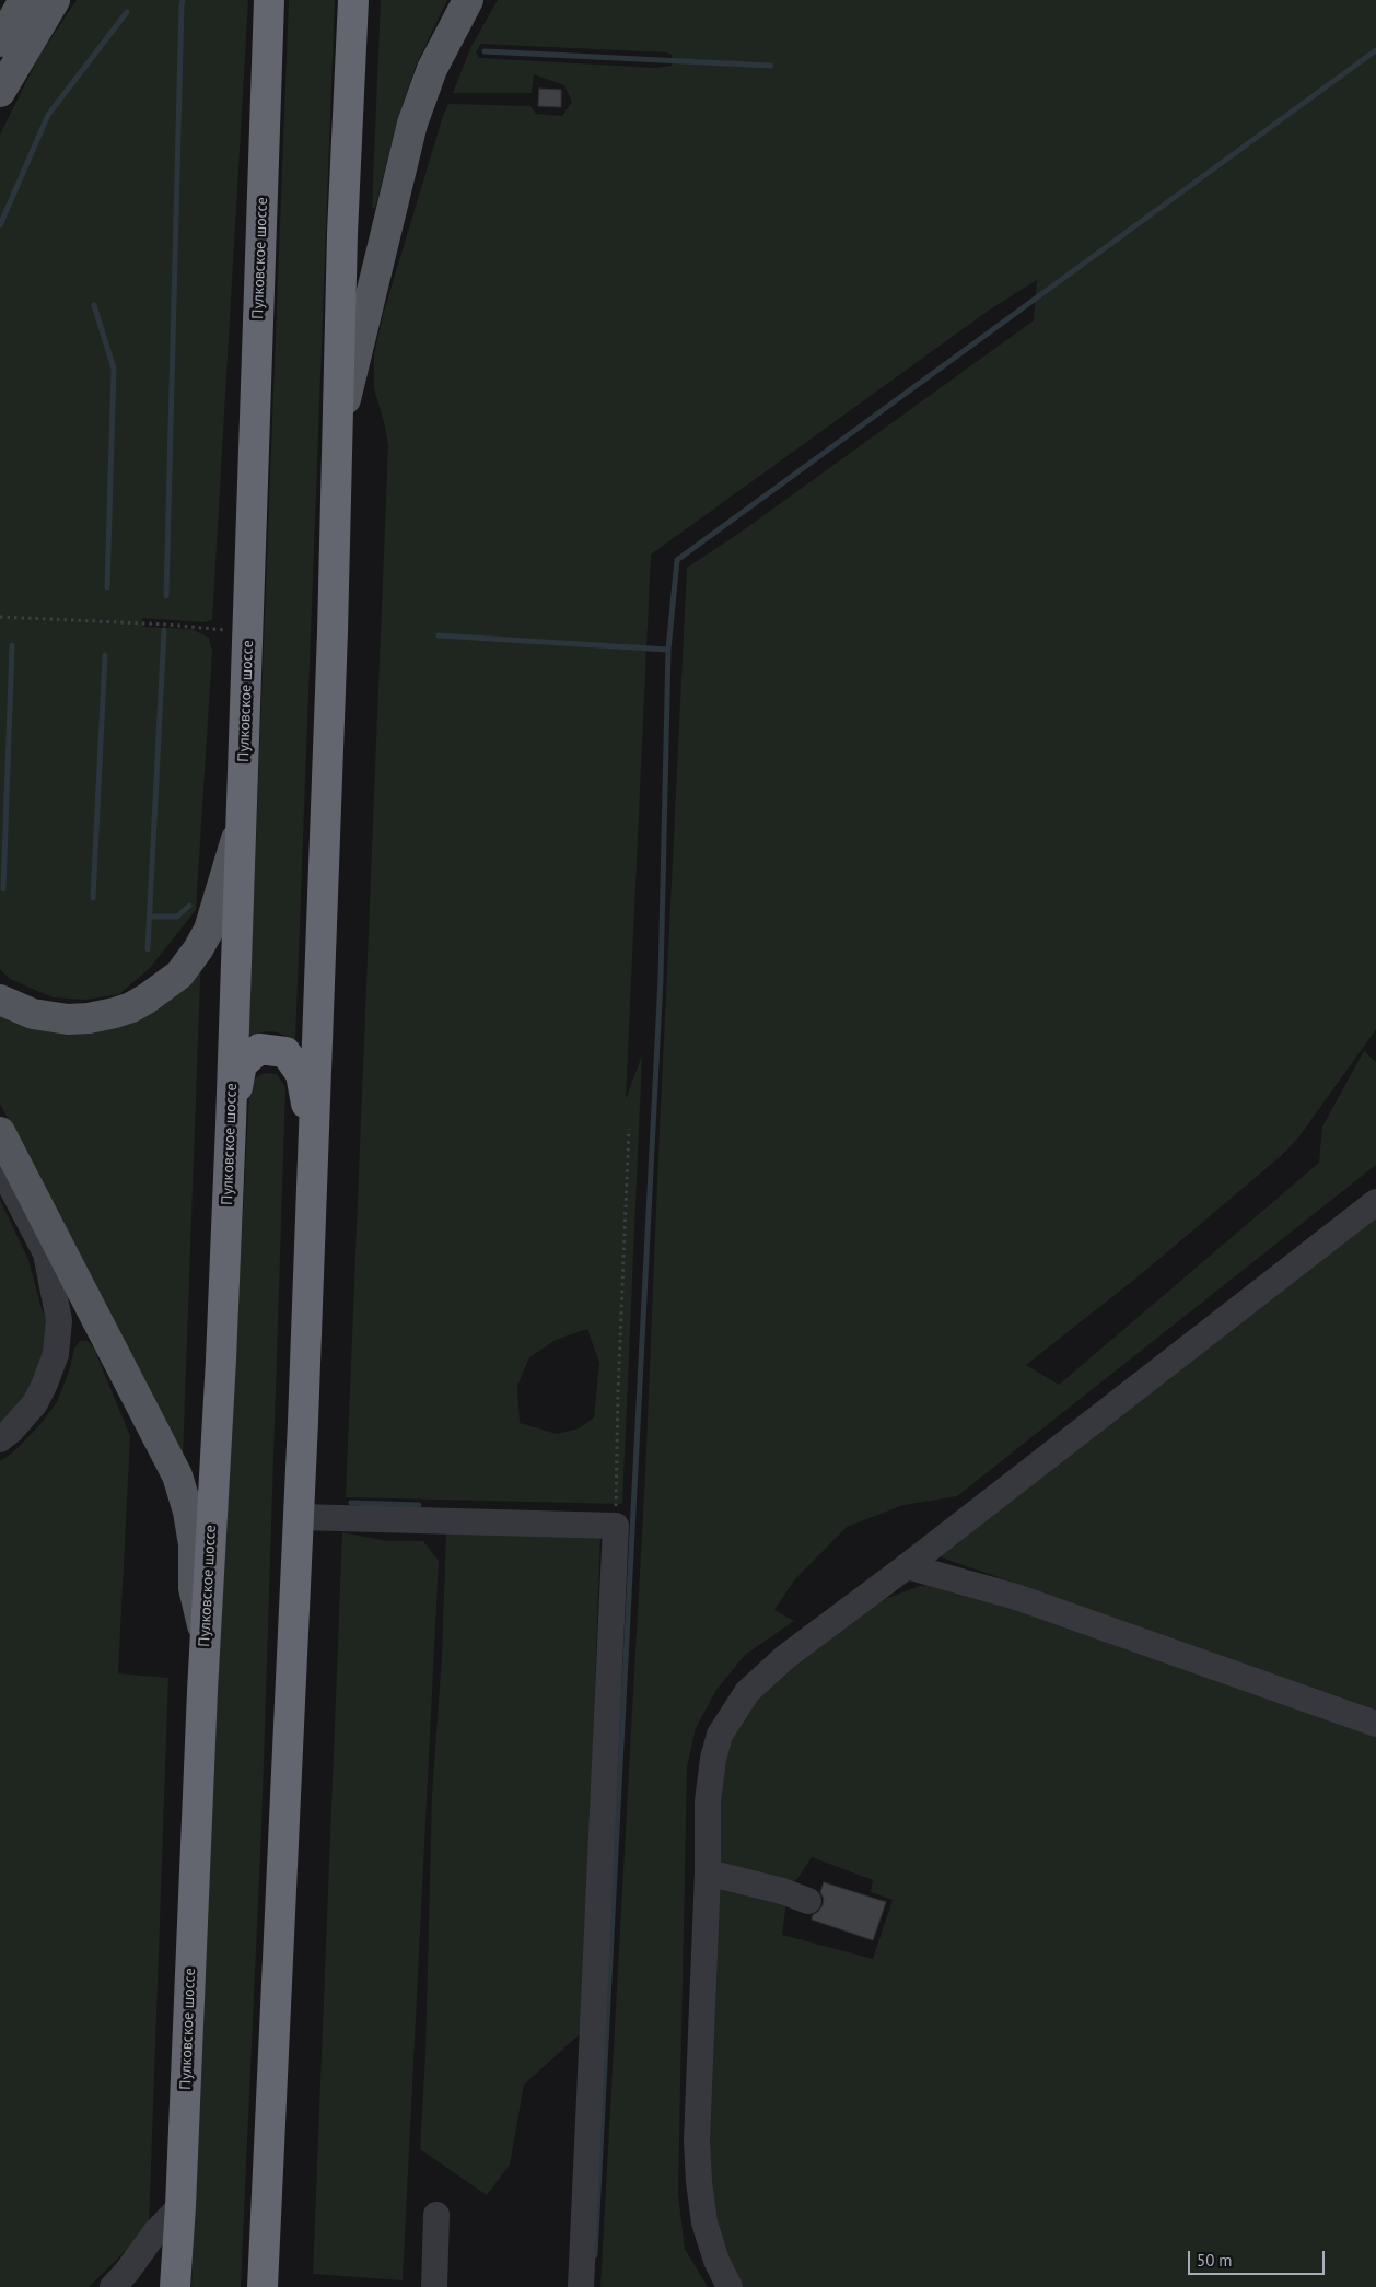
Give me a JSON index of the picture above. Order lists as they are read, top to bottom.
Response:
{
  "streets": {
    "highway": ["Пулковское шоссе"]
  },
  "scale_bar": "50 m"
}
